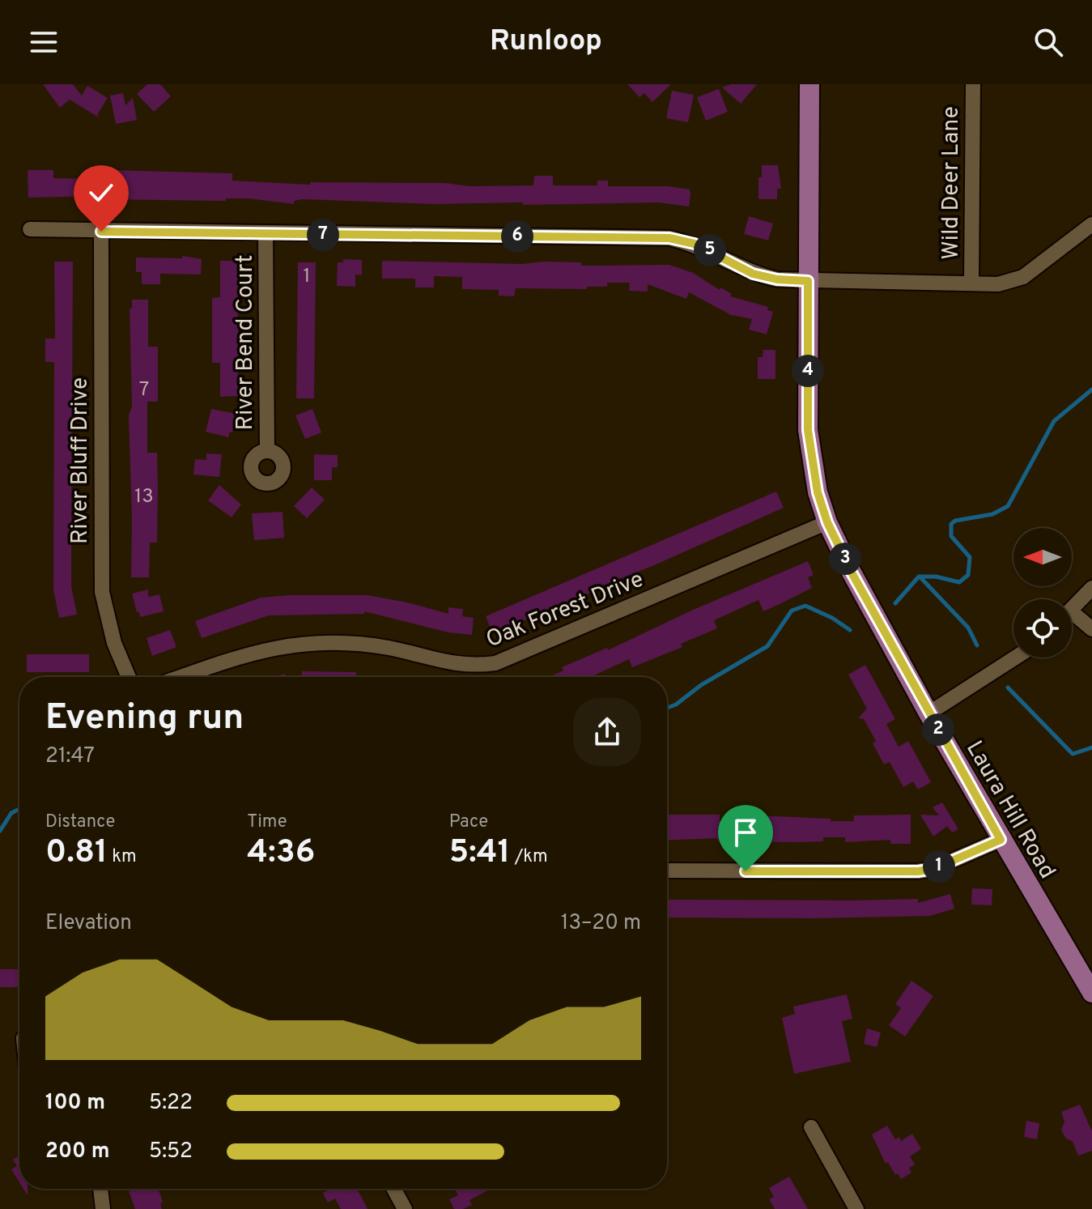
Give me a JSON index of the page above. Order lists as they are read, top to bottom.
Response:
{
  "streets": {
    "main road": ["Laura Hill Road"],
    "street": [
      "Wild Deer Lane",
      "River Bend Court",
      "River Bluff Drive",
      "Oak Forest Drive"
    ]
  },
  "crossings": [
    ["Oak Forest Drive", "Laura Hill Road"]
  ],
  "house_numbers": ["1", "7", "13"],
  "north": "left",
  "page": {
    "header": "Runloop",
    "pins": [
      "7",
      "6",
      "5",
      "4",
      "3",
      "2",
      "1"
    ],
    "heading": ["Evening run", "21:47"],
    "stats": [
      ["Distance", "0.81 km"],
      ["Time", "4:36"],
      ["Pace", "5:41 /km"]
    ],
    "chart": ["Elevation", "13–20 m"],
    "list": [
      {
        "name": "100 m",
        "note": "5:22"
      },
      {
        "name": "200 m",
        "note": "5:52"
      }
    ]
  }
}
